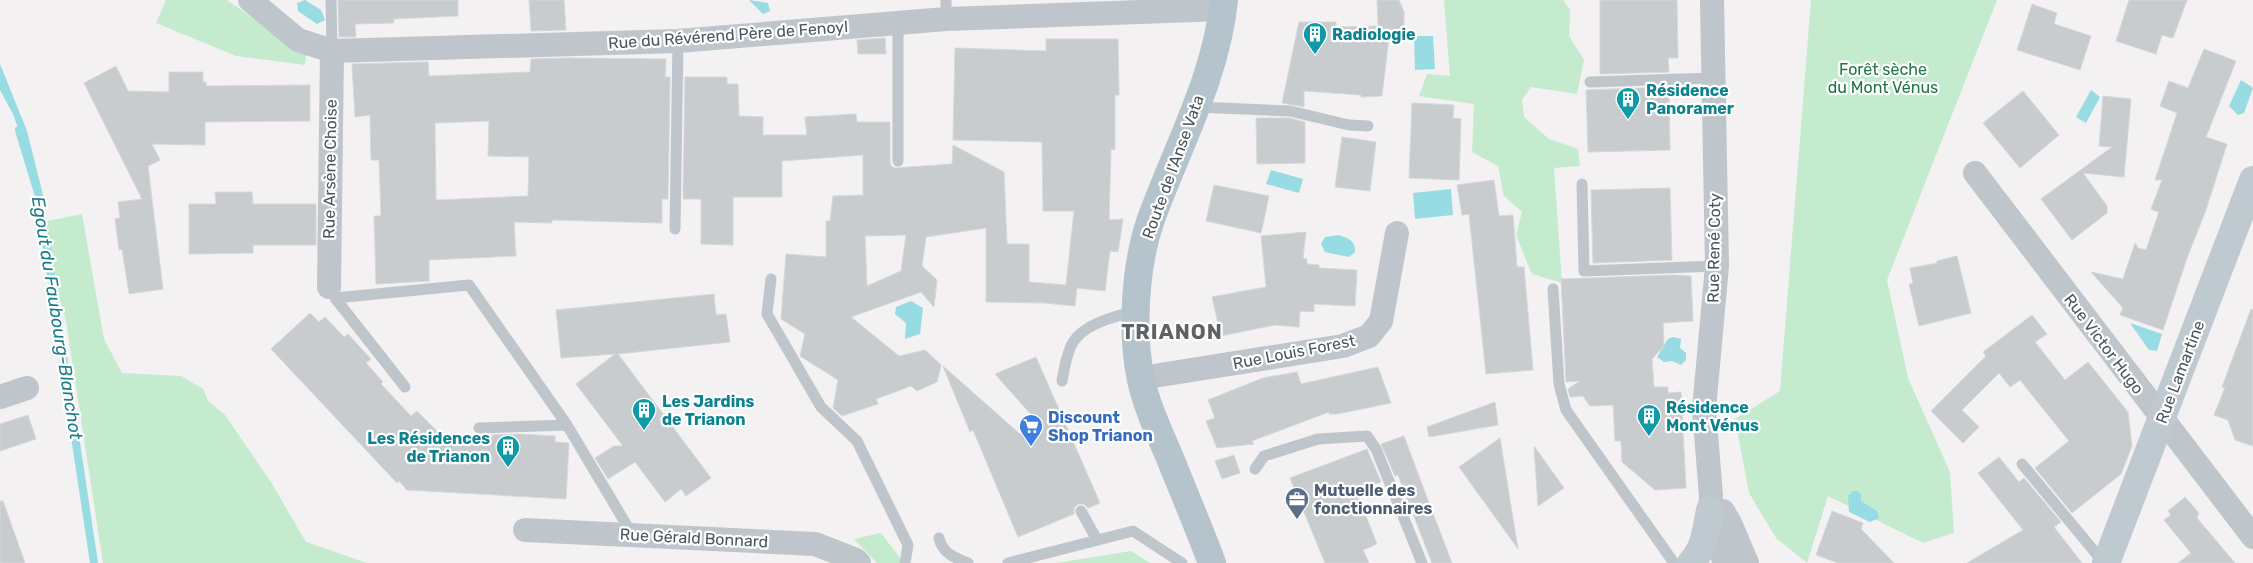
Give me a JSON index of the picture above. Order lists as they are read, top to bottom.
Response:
{
  "streets": {
    "main road": ["Route de l'Anse Vata"],
    "street": [
      "Rue du Révérend Père de Fenoyl",
      "Rue Arsène Choise",
      "Rue René Coty",
      "Rue Victor Hugo",
      "Rue Louis Forest",
      "Rue Lamartine",
      "Rue Gérald Bonnard"
    ]
  },
  "crossings": [
    ["Rue du Révérend Père de Fenoyl", "Route de l'Anse Vata"],
    ["Rue du Révérend Père de Fenoyl", "Rue Arsène Choise"],
    ["Route de l'Anse Vata", "Rue Louis Forest"],
    ["Rue Victor Hugo", "Rue Lamartine"]
  ],
  "districts": ["TRIANON"],
  "water": ["Egout du Faubourg-Blanchot"],
  "parks": ["Forêt sèche du Mont Vénus"],
  "places": {
    "building": [
      "Radiologie",
      "Résidence Panoramer",
      "Les Jardins de Trianon",
      "Résidence Mont Vénus",
      "Les Résidences de Trianon"
    ],
    "supermarket": ["Discount Shop Trianon"],
    "office": ["Mutuelle des fonctionnaires"]
  }
}
